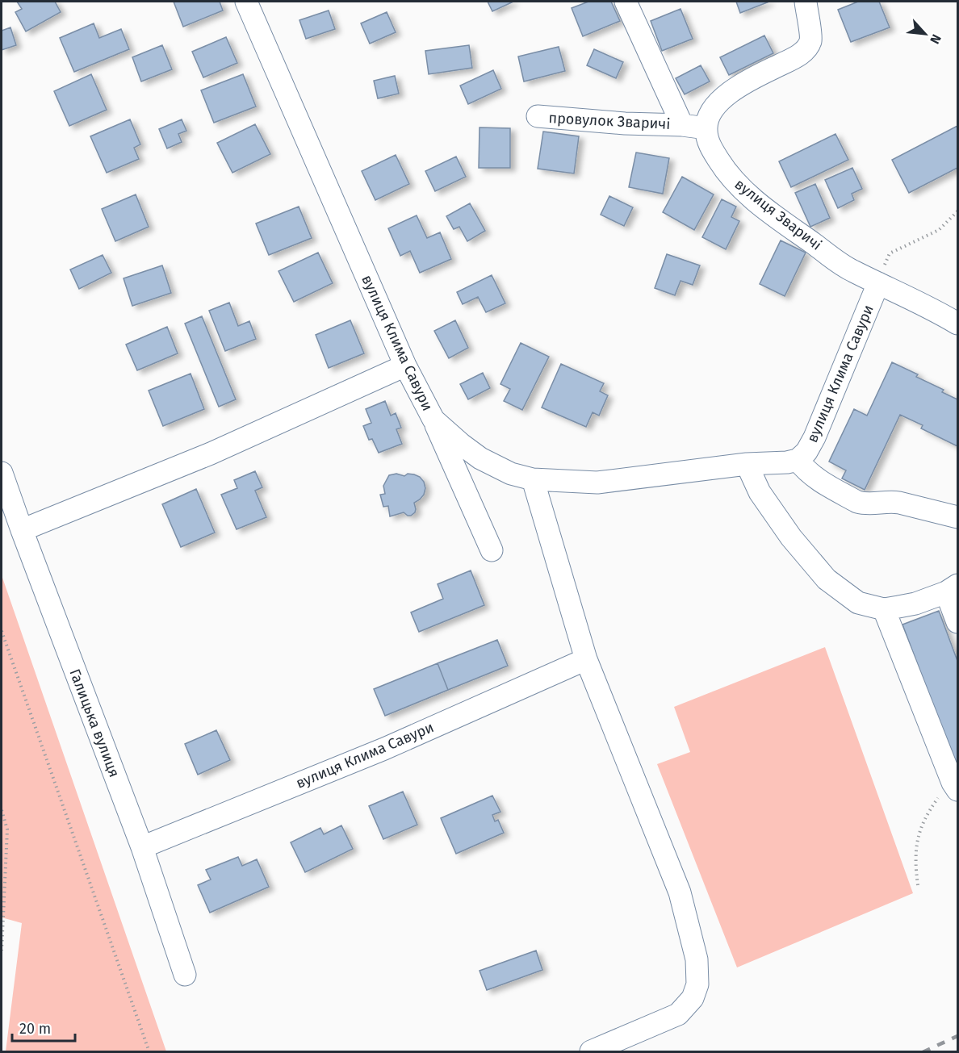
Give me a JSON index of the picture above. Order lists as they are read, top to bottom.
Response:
{
  "streets": {
    "street": [
      "провулок Зваричі",
      "вулиця Зваричі",
      "вулиця Клима Савури",
      "Галицька вулиця"
    ]
  },
  "crossings": [
    ["провулок Зваричі", "вулиця Зваричі"],
    ["вулиця Зваричі", "вулиця Клима Савури"],
    ["вулиця Клима Савури", "Галицька вулиця"]
  ],
  "scale_bar": "20 m",
  "north": "bottom right"
}
